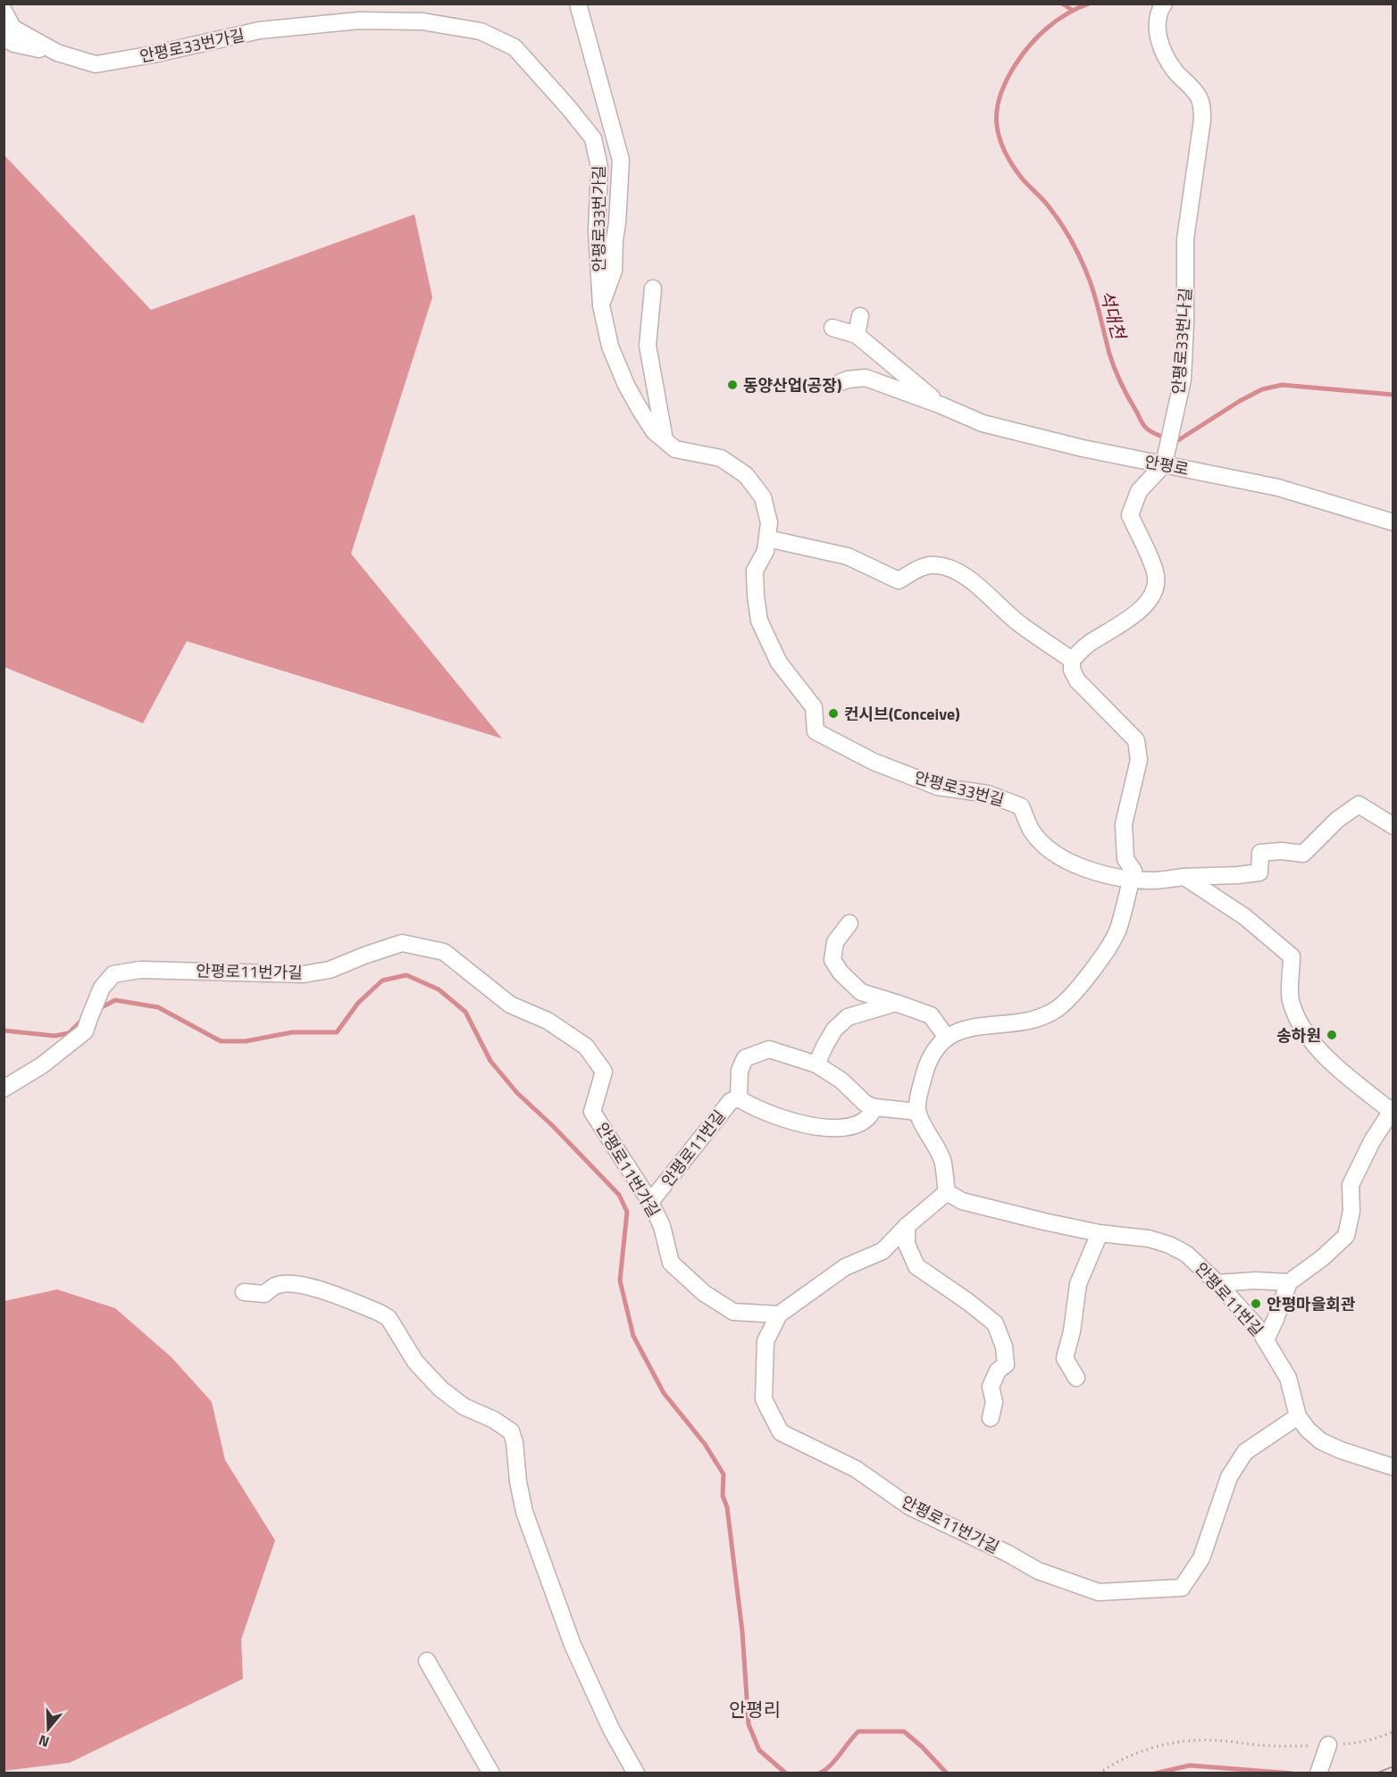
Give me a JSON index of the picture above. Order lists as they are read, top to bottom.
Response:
{
  "streets": {
    "street": [
      "안평로33번가길",
      "안평로33번나길",
      "안평로",
      "안평로33번길",
      "안평로11번가길",
      "안평로11번길"
    ]
  },
  "crossings": [
    ["안평로33번가길", "안평로33번길"],
    ["안평로33번나길", "안평로"],
    ["안평로11번가길", "안평로11번길"]
  ],
  "districts": ["안평리"],
  "water": ["석대천"],
  "places": [
    "동양산업(공장)",
    "컨시브(Conceive)",
    "송하원",
    "안평마을회관"
  ],
  "north": "bottom"
}
